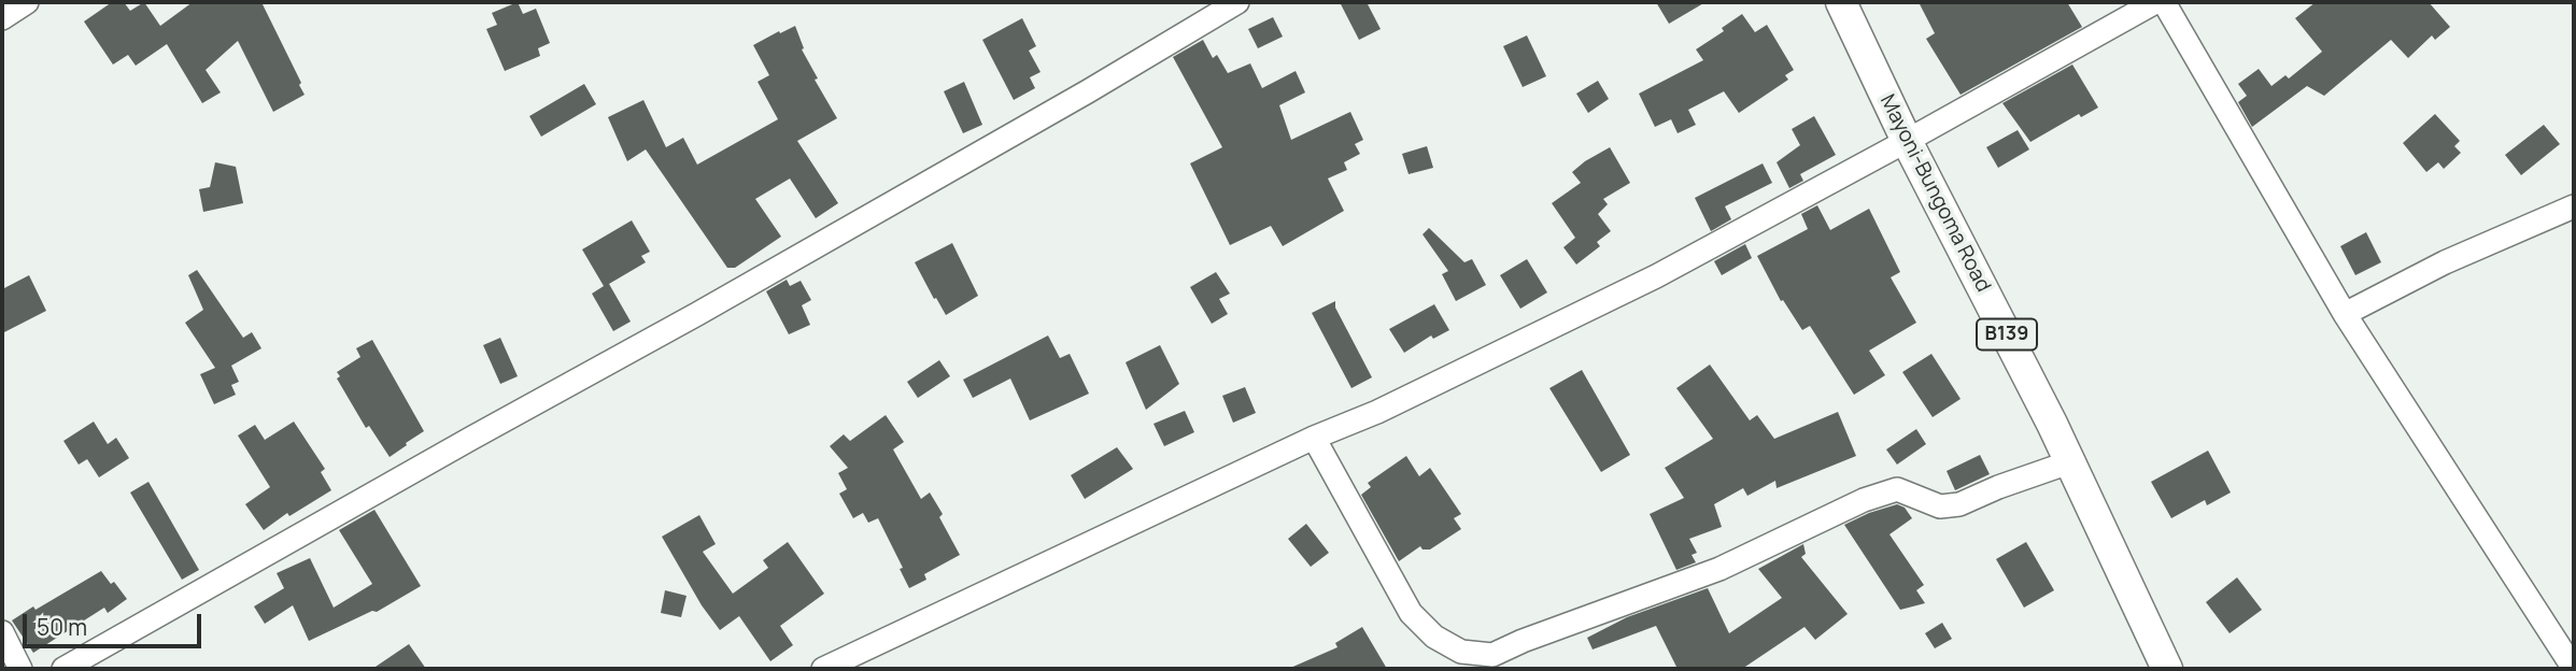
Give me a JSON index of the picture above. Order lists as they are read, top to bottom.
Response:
{
  "streets": {
    "main road": ["Mayoni-Bungoma Road", "B139"]
  },
  "scale_bar": "50 m"
}
